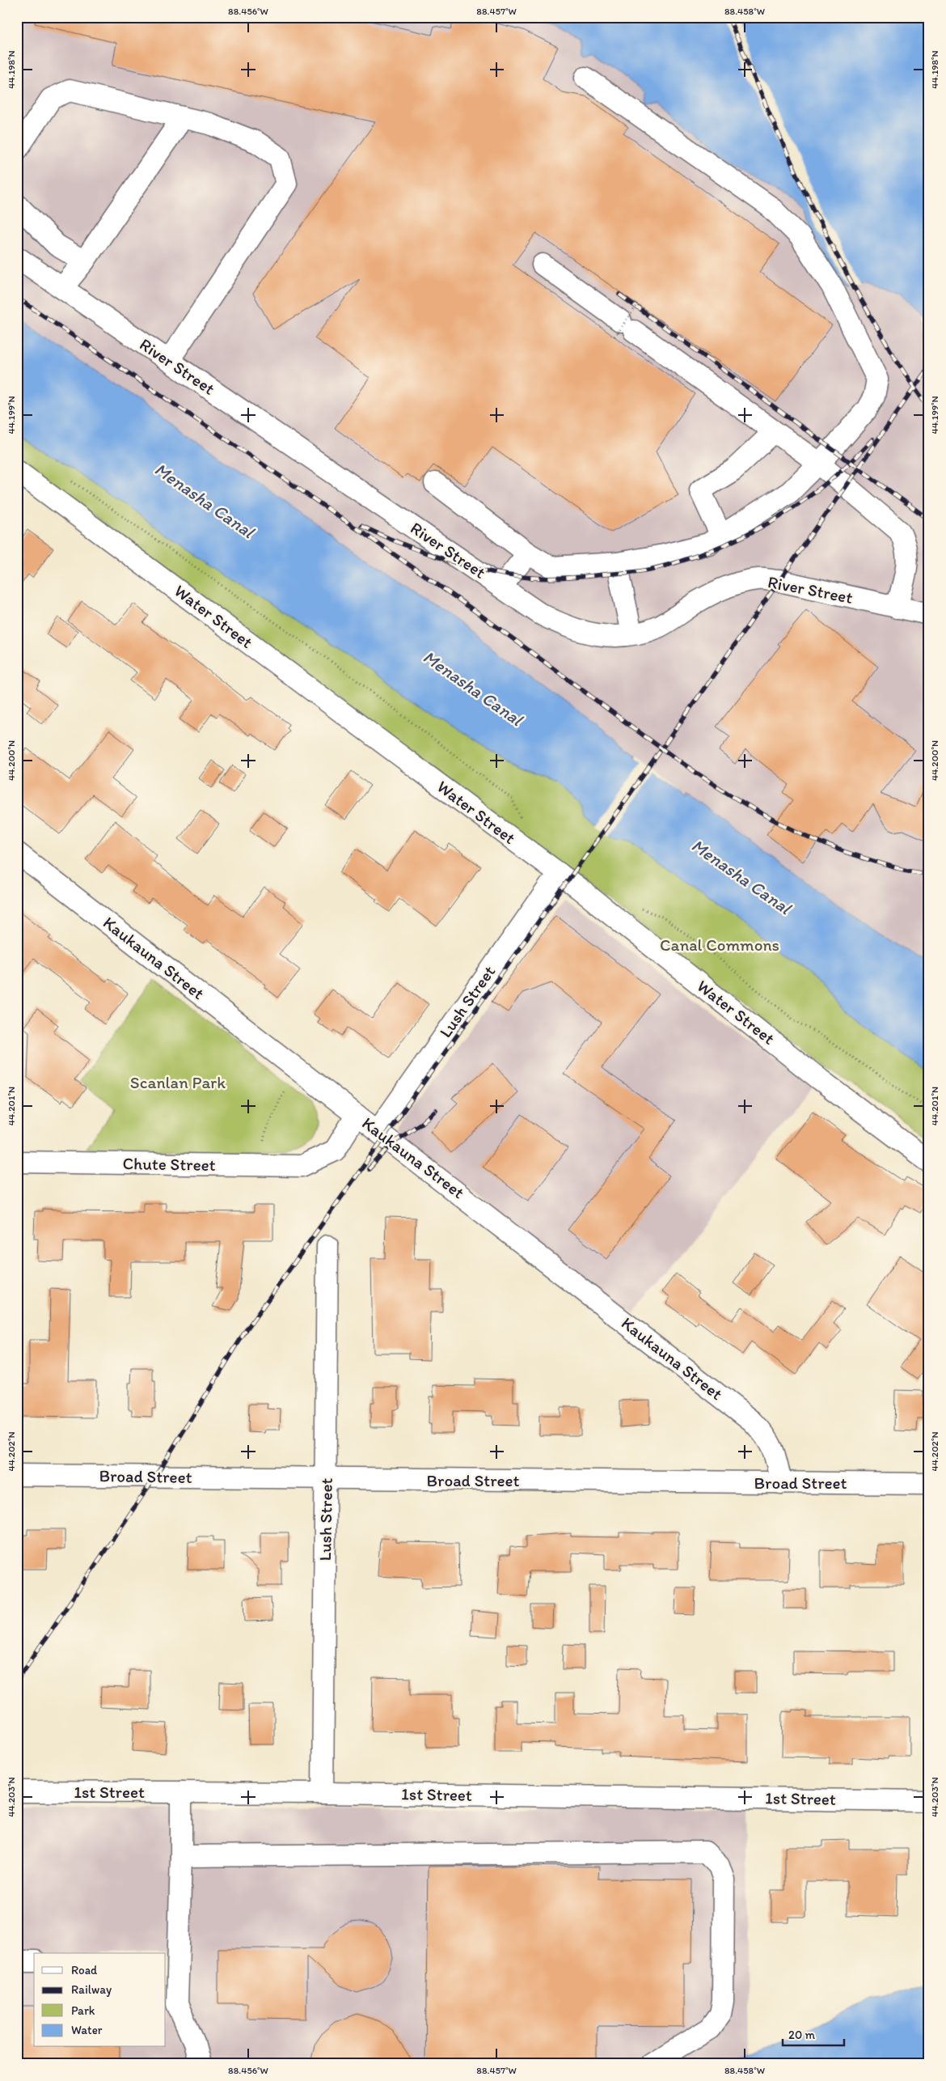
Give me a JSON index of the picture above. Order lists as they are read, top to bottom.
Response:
{
  "streets": {
    "street": [
      "River Street",
      "Water Street",
      "Kaukauna Street",
      "Lush Street",
      "Chute Street",
      "Broad Street",
      "1st Street"
    ]
  },
  "crossings": [
    ["Water Street", "Lush Street"],
    ["Kaukauna Street", "Lush Street"],
    ["Kaukauna Street", "Chute Street"],
    ["Kaukauna Street", "Broad Street"],
    ["Lush Street", "Broad Street"],
    ["Lush Street", "1st Street"]
  ],
  "water": ["Menasha Canal"],
  "parks": ["Canal Commons", "Scanlan Park"],
  "legend": [
    "Road",
    "Railway",
    "Park",
    "Water"
  ],
  "scale_bar": "20 m",
  "coordinates": [
    "88.456°W",
    "88.457°W",
    "88.458°W",
    "44.198°N",
    "44.199°N",
    "44.200°N",
    "44.201°N",
    "44.202°N",
    "44.203°N"
  ]
}
